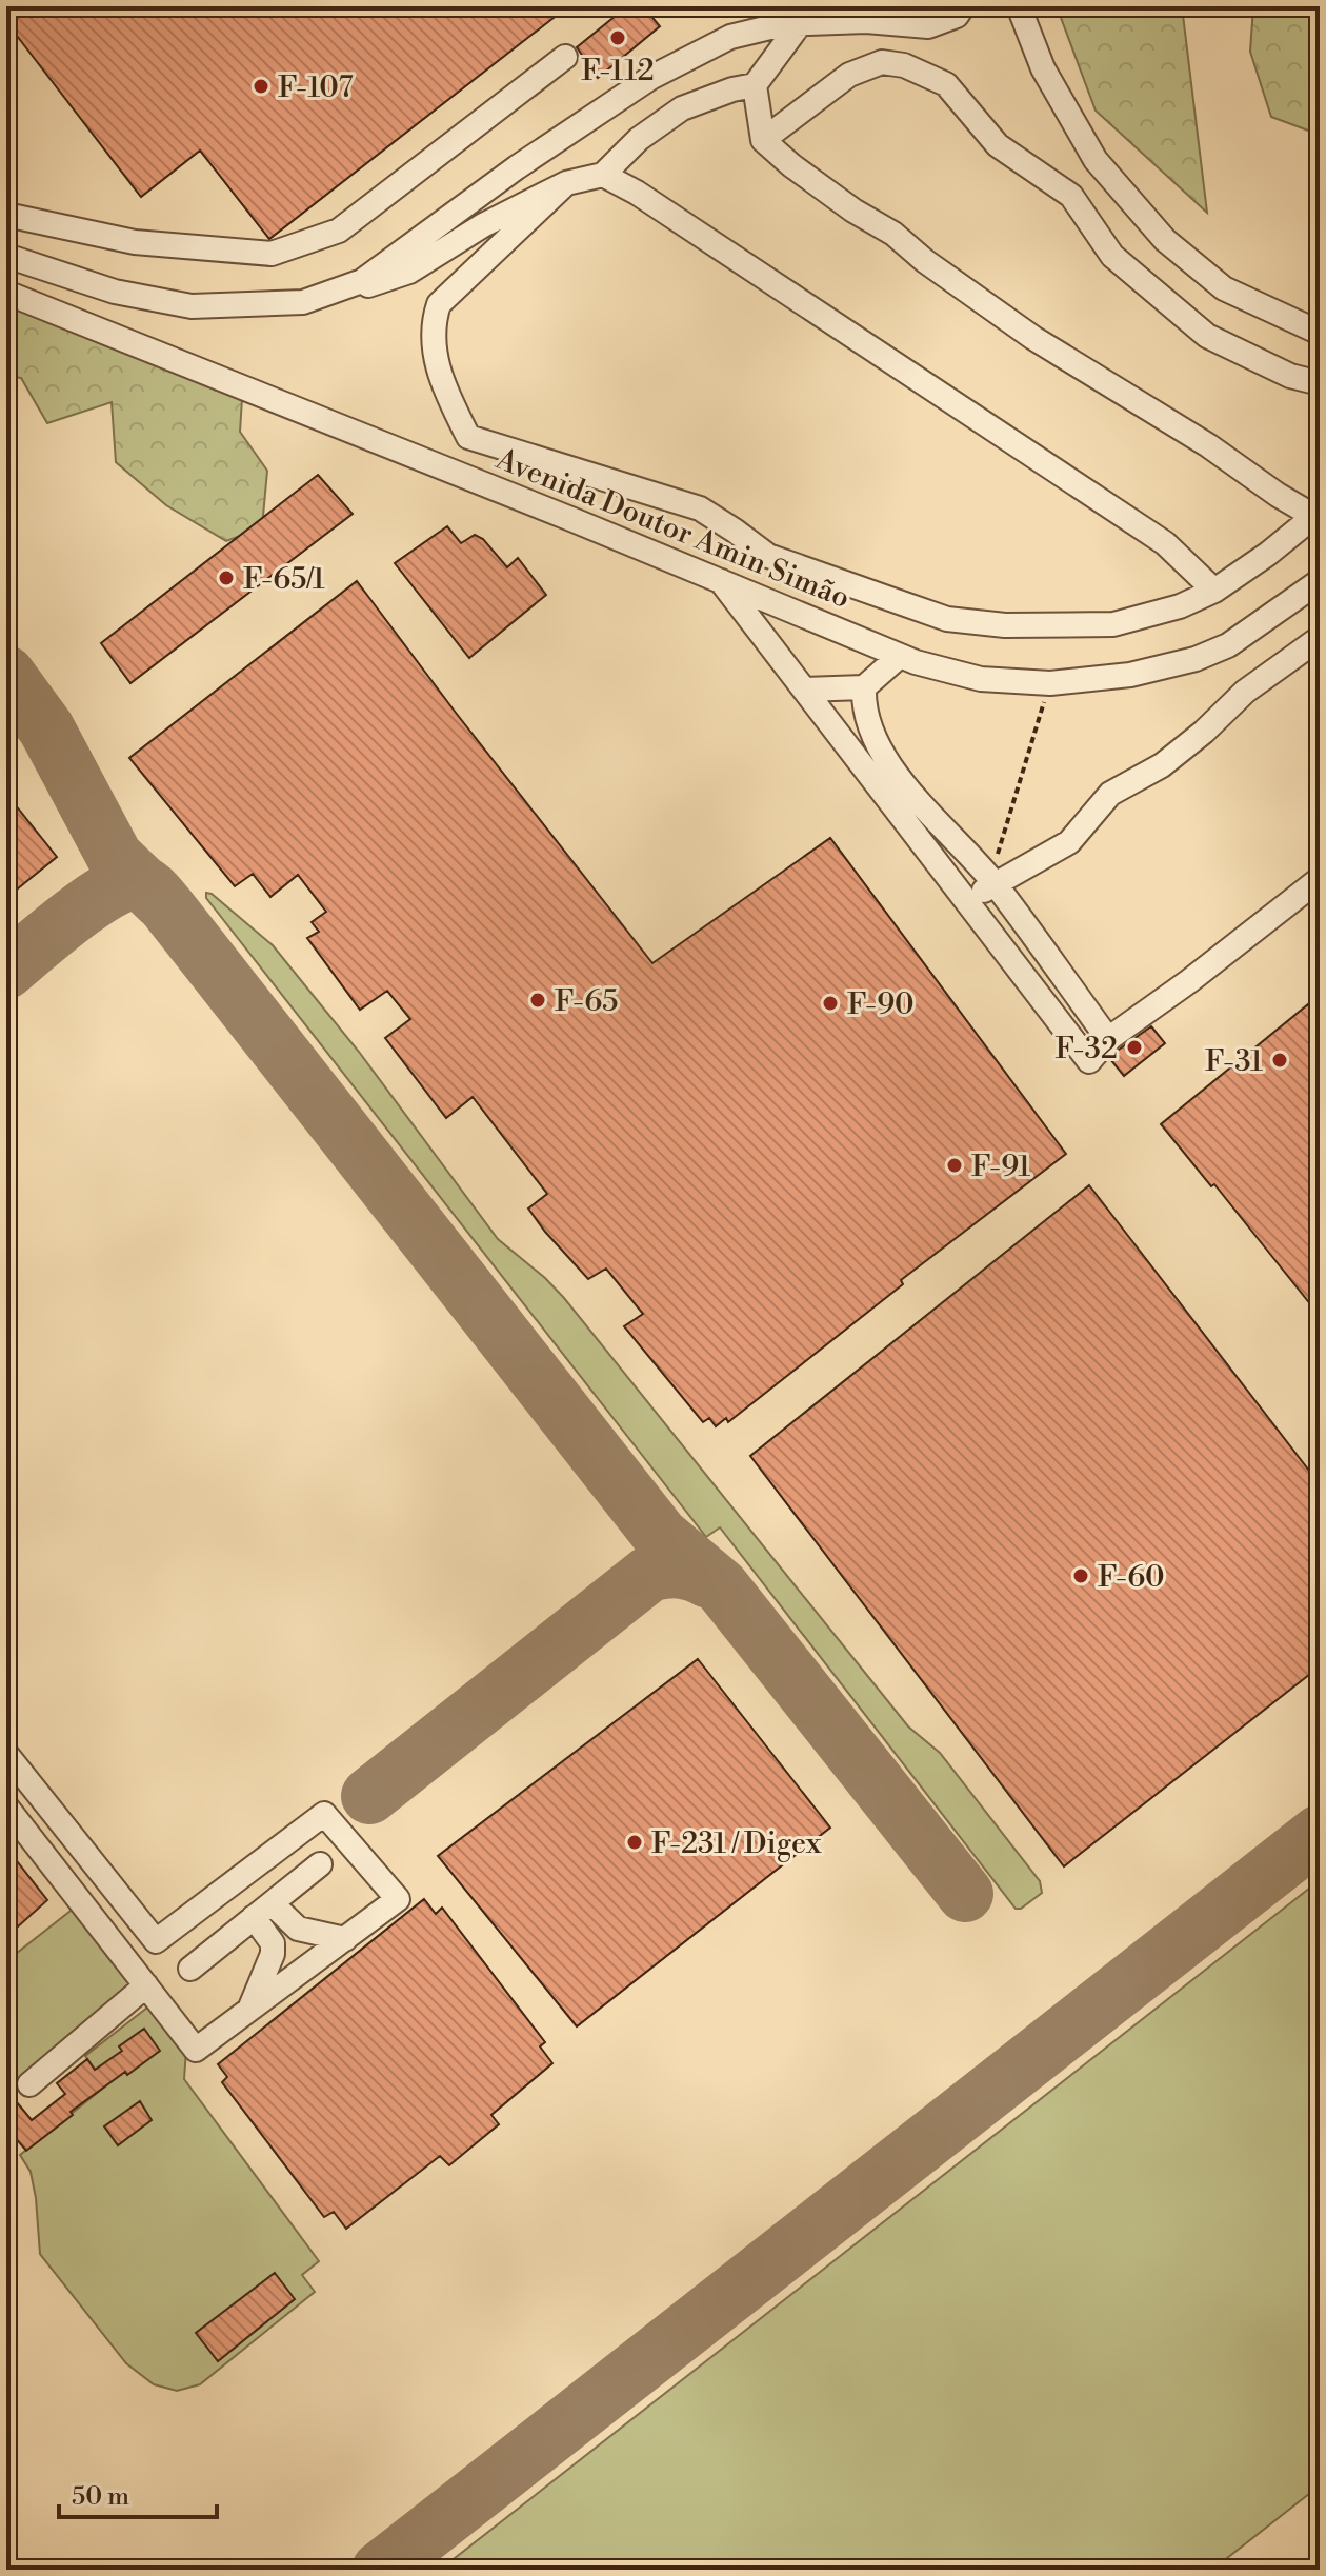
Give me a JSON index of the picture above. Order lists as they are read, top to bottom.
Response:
{
  "streets": {
    "street": ["Avenida Doutor Amin Simão"]
  },
  "places": [
    "F-112",
    "F-107",
    "F-65/1",
    "F-65",
    "F-90",
    "F-32",
    "F-31",
    "F-91",
    "F-60",
    "F-231 / Digex"
  ],
  "scale_bar": "50 m"
}
